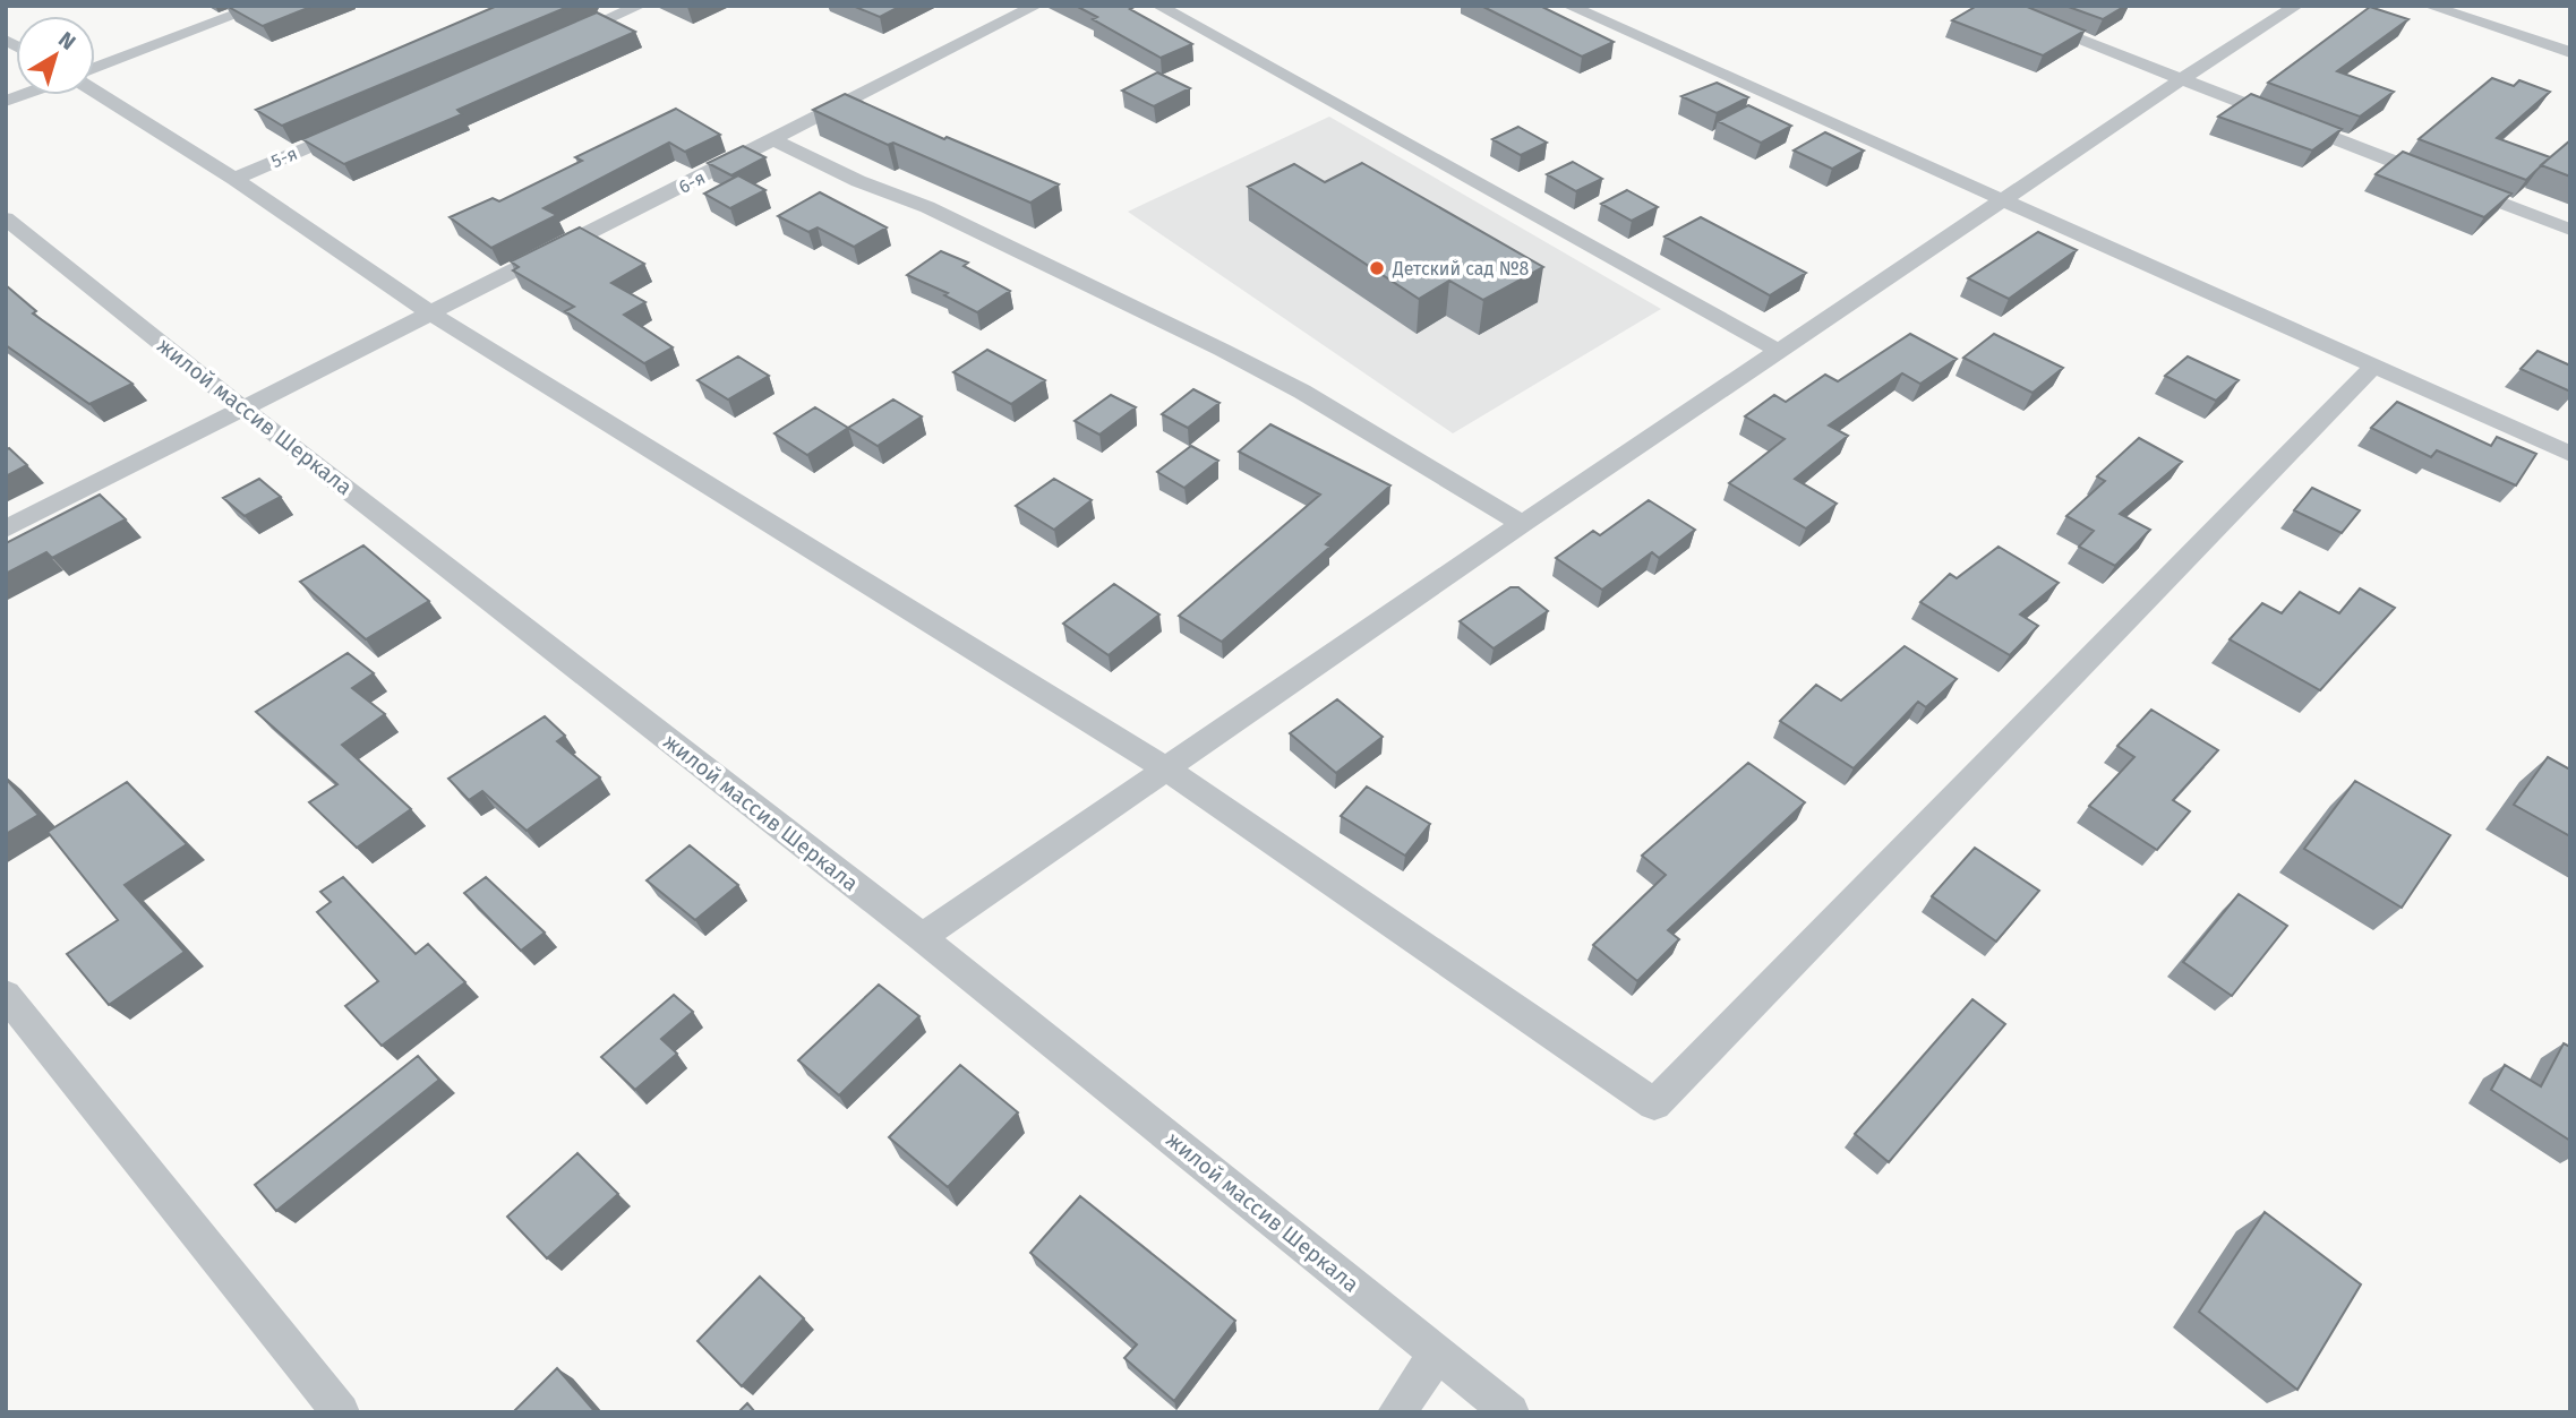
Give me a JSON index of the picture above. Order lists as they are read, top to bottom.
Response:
{
  "streets": {
    "street": ["5-я", "6-я", "жилой массив Шеркала"]
  },
  "crossings": [
    ["6-я", "жилой массив Шеркала"]
  ],
  "places": ["Детский сад №8"],
  "north": "top right"
}
